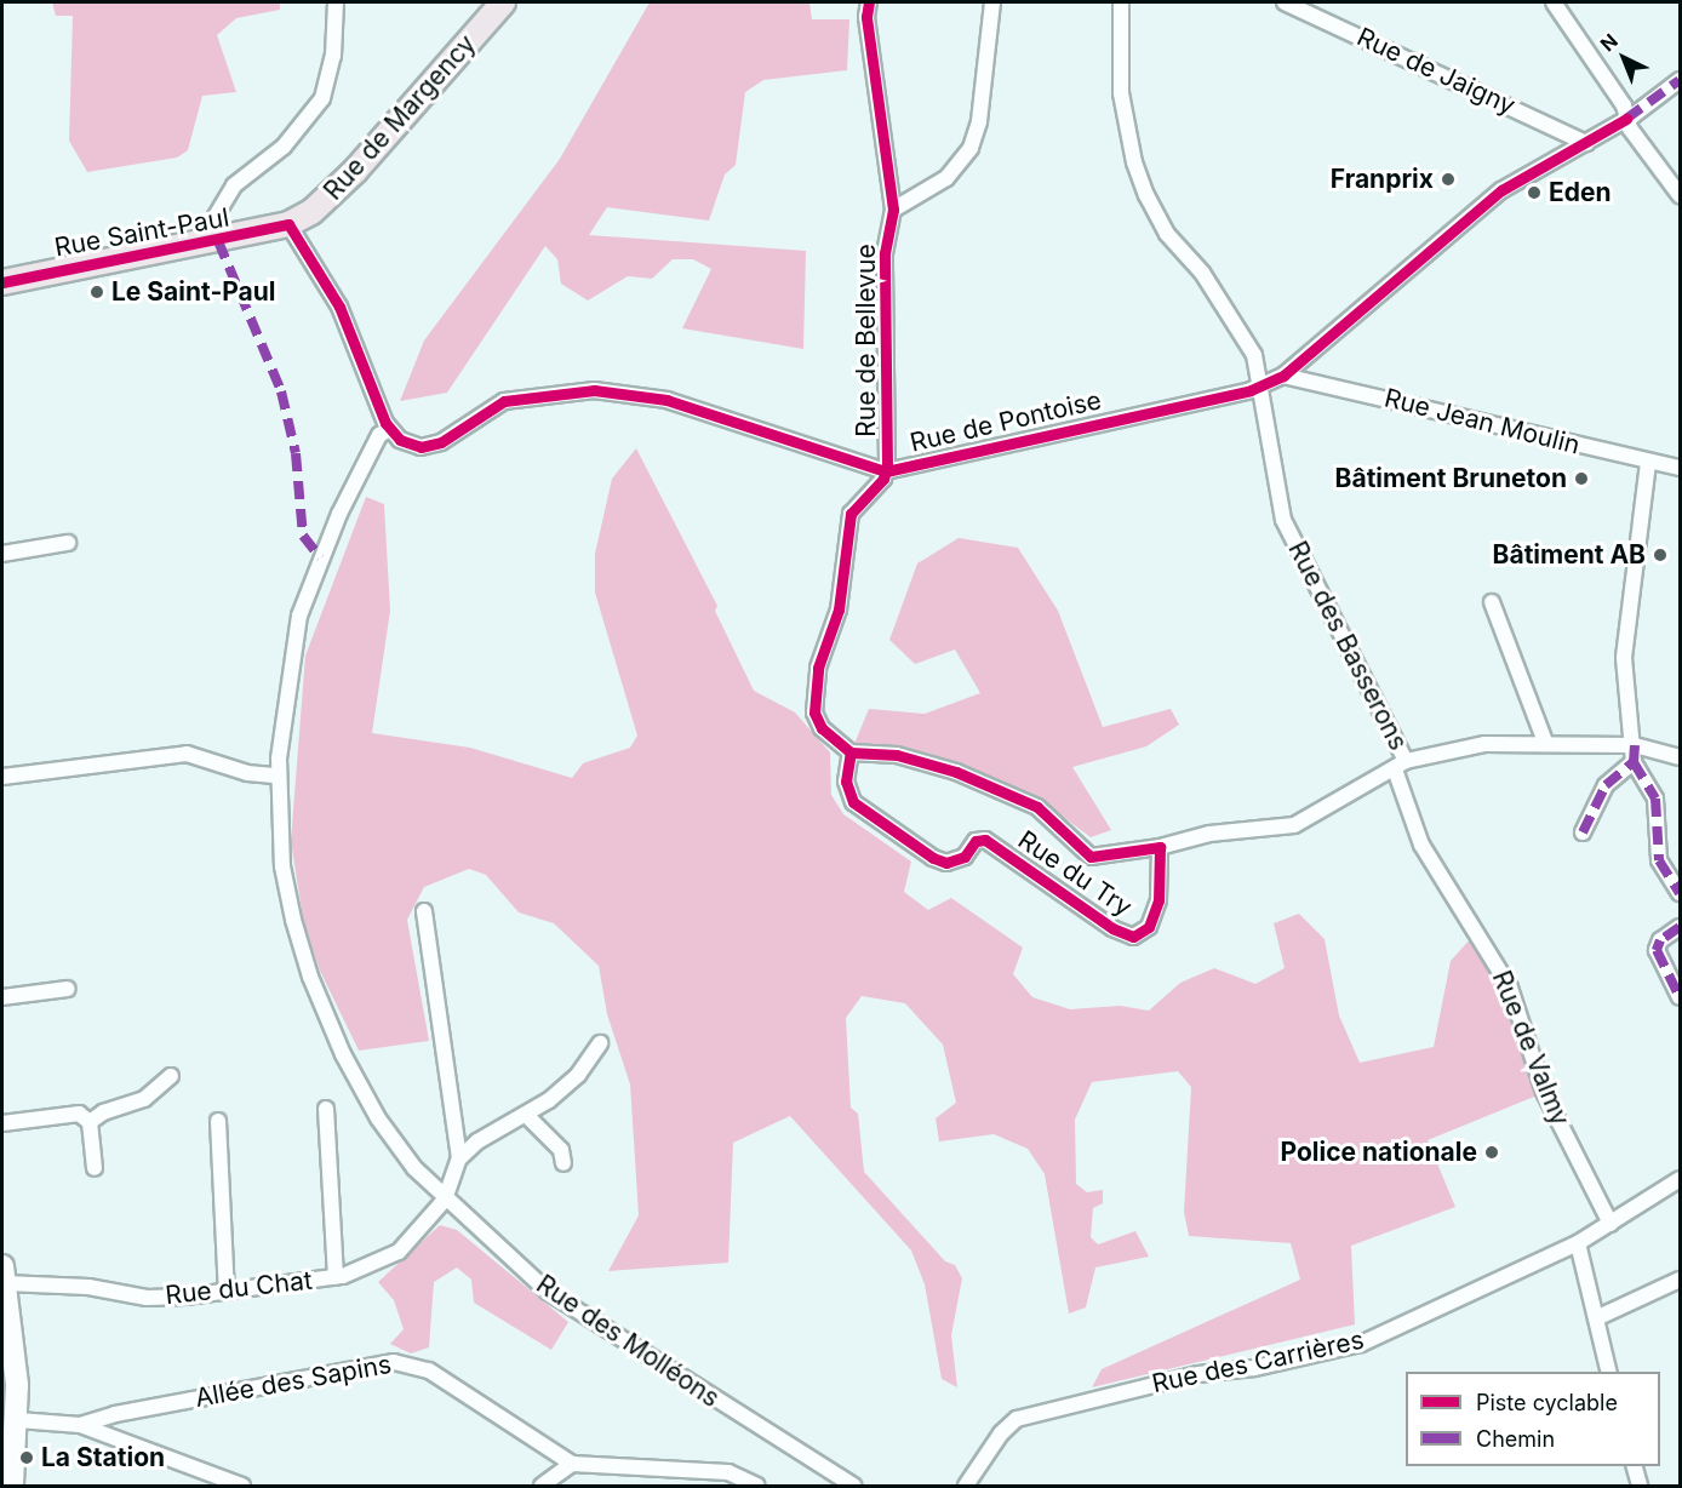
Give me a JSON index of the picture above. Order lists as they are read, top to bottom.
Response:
{
  "streets": {
    "main road": ["Rue de Margency", "Rue Saint-Paul"],
    "street": [
      "Rue de Jaigny",
      "Rue de Bellevue",
      "Rue de Pontoise",
      "Rue Jean Moulin",
      "Rue des Basserons",
      "Rue du Try",
      "Rue de Valmy",
      "Rue du Chat",
      "Rue des Molléons",
      "Rue des Carrières",
      "Allée des Sapins"
    ]
  },
  "crossings": [
    ["Rue de Jaigny", "Rue de Pontoise"],
    ["Rue de Margency", "Rue Saint-Paul"],
    ["Rue de Bellevue", "Rue de Pontoise"],
    ["Rue de Pontoise", "Rue Jean Moulin"],
    ["Rue de Pontoise", "Rue des Basserons"],
    ["Rue de Pontoise", "Rue des Molléons"],
    ["Rue des Basserons", "Rue de Valmy"],
    ["Rue de Valmy", "Rue des Carrières"],
    ["Rue du Chat", "Rue des Molléons"]
  ],
  "places": [
    "Franprix",
    "Eden",
    "Le Saint-Paul",
    "Bâtiment Bruneton",
    "Bâtiment AB",
    "Police nationale",
    "La Station"
  ],
  "legend": ["Piste cyclable", "Chemin"],
  "north": "top left"
}
